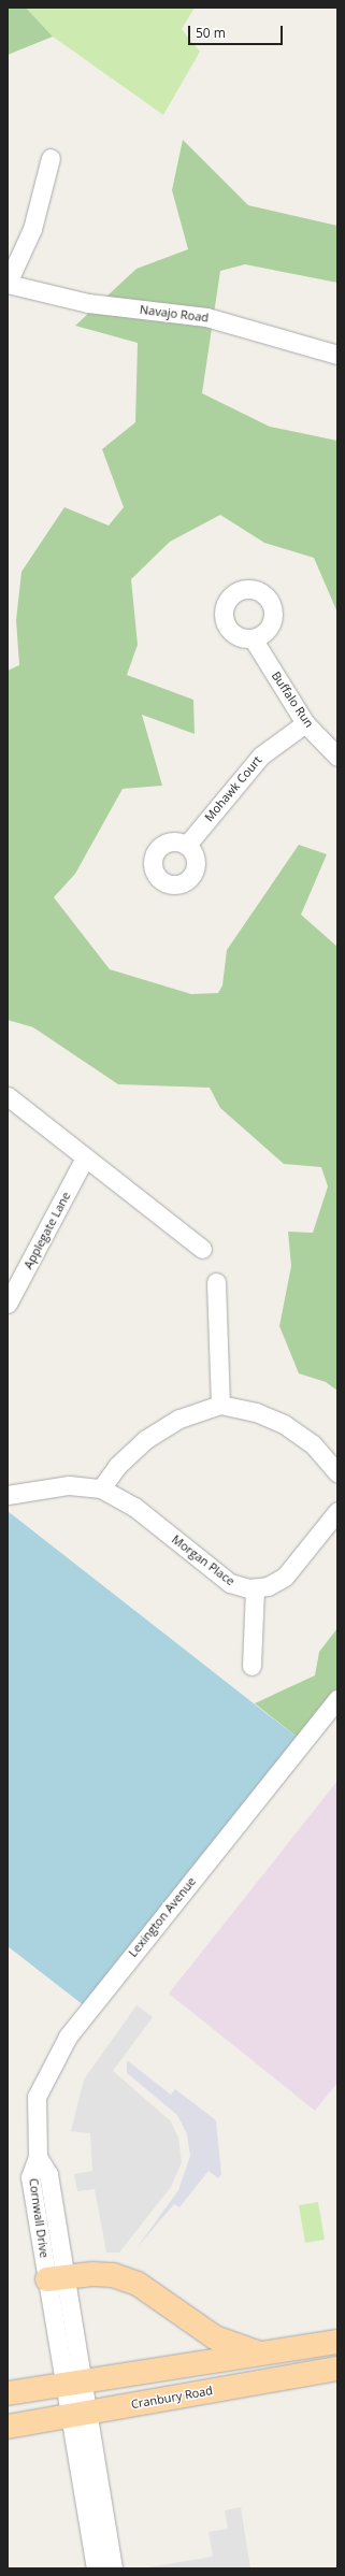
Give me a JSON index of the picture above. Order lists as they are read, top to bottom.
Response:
{
  "streets": {
    "main road": ["Cranbury Road"],
    "street": [
      "Navajo Road",
      "Buffalo Run",
      "Mohawk Court",
      "Applegate Lane",
      "Morgan Place",
      "Lexington Avenue",
      "Cornwall Drive"
    ]
  },
  "crossings": [
    ["Buffalo Run", "Mohawk Court"],
    ["Lexington Avenue", "Cornwall Drive"],
    ["Cornwall Drive", "Cranbury Road"]
  ],
  "scale_bar": "50 m"
}
